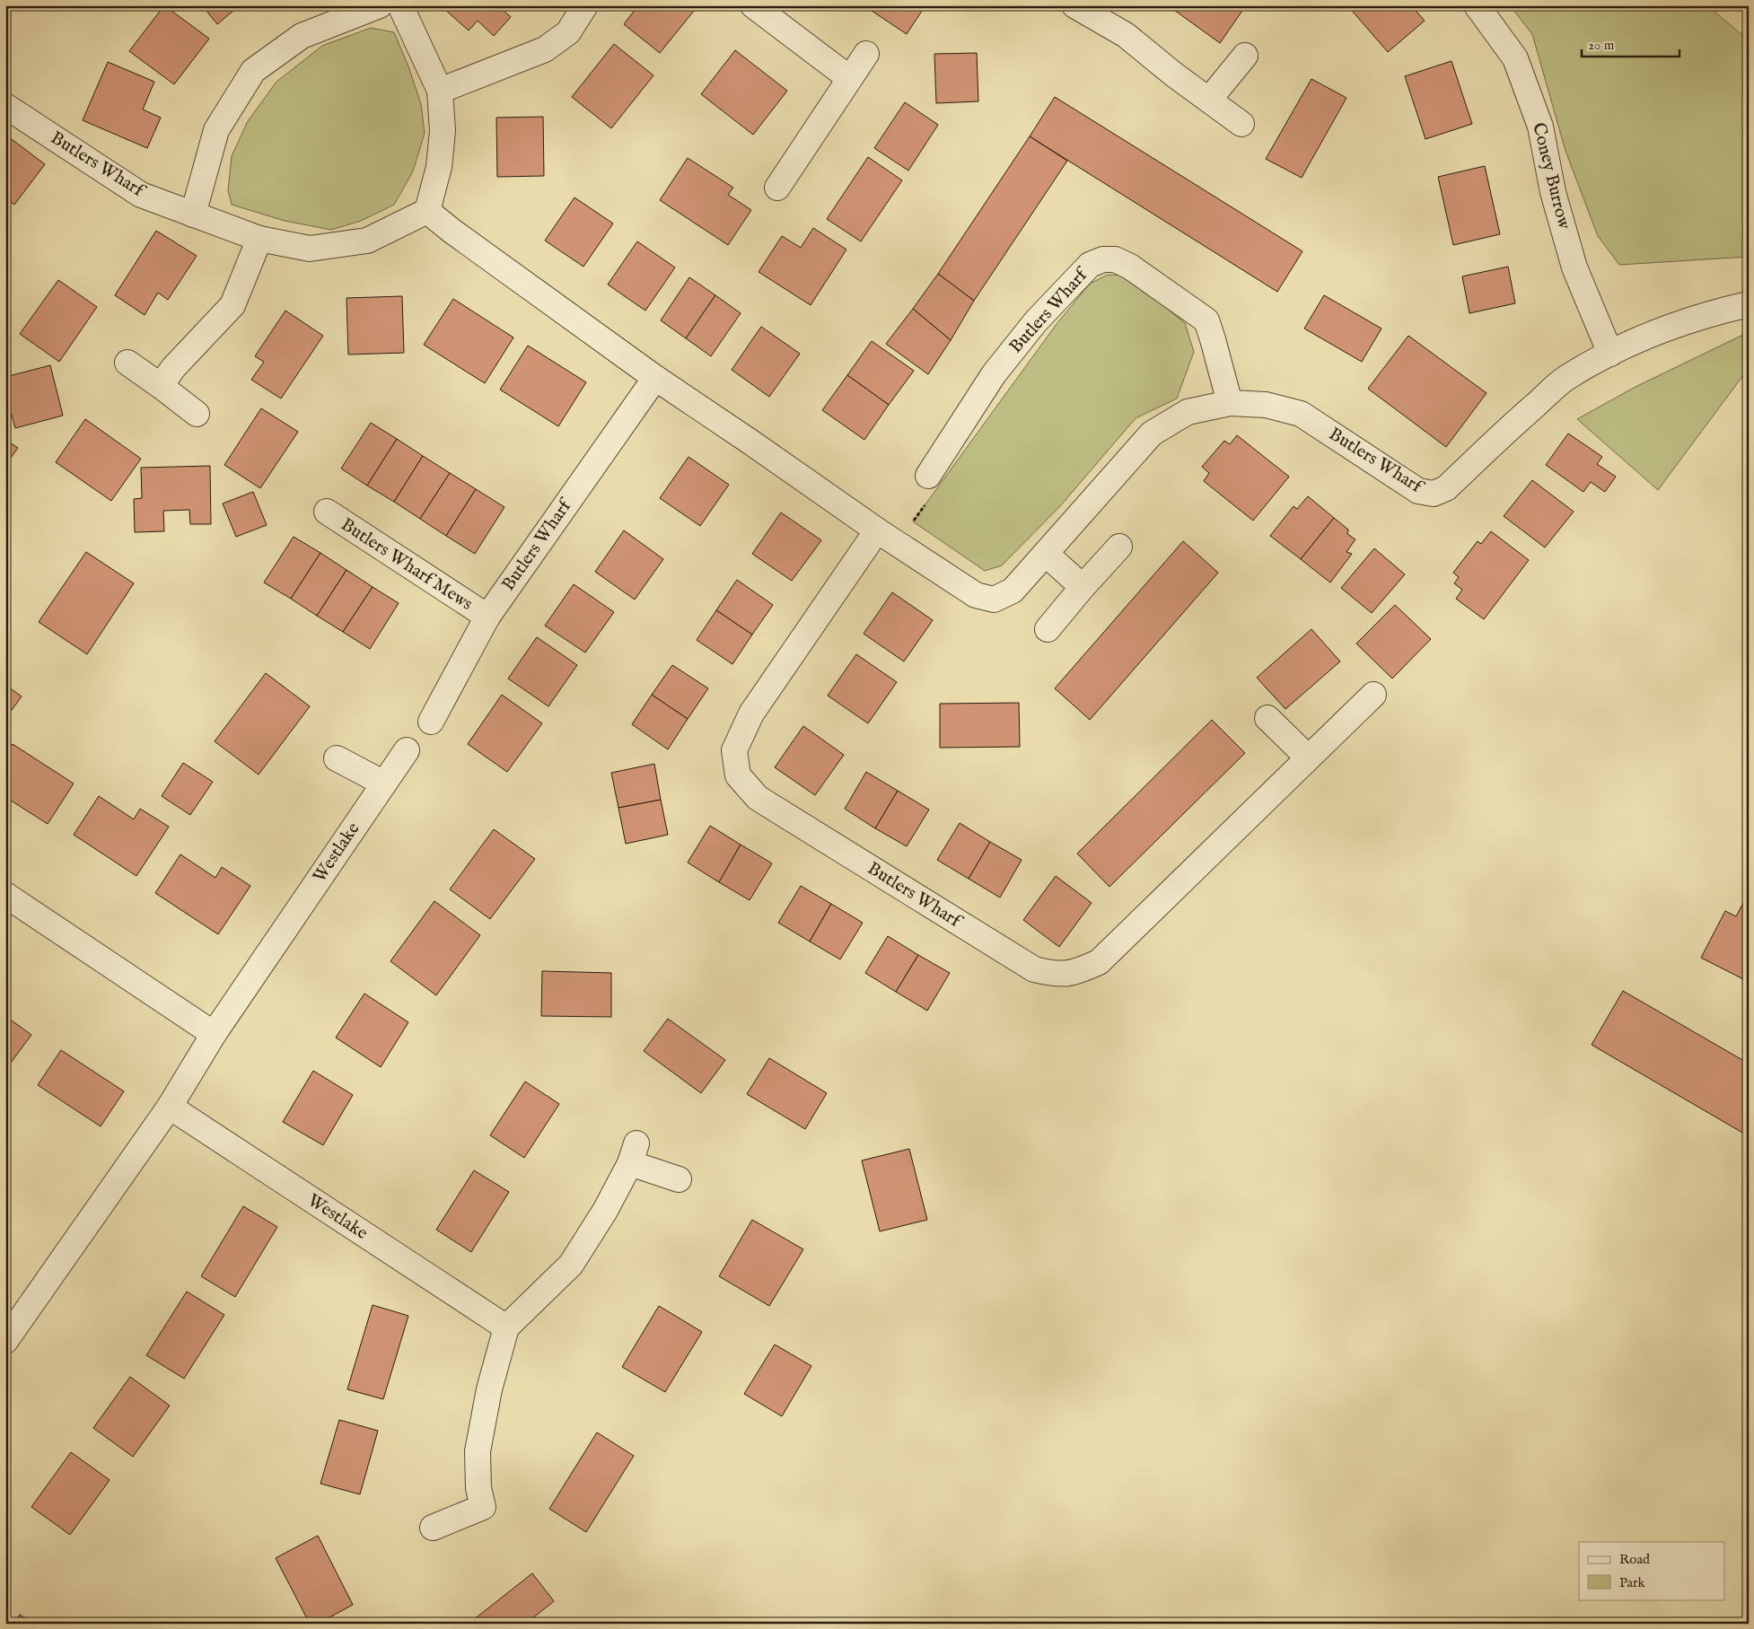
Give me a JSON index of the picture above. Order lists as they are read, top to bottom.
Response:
{
  "streets": {
    "street": [
      "Butlers Wharf",
      "Coney Burrow",
      "Butlers Wharf Mews",
      "Westlake"
    ]
  },
  "crossings": [
    ["Butlers Wharf", "Coney Burrow"],
    ["Butlers Wharf", "Butlers Wharf Mews"]
  ],
  "legend": ["Road", "Park"],
  "scale_bar": "20 m"
}
